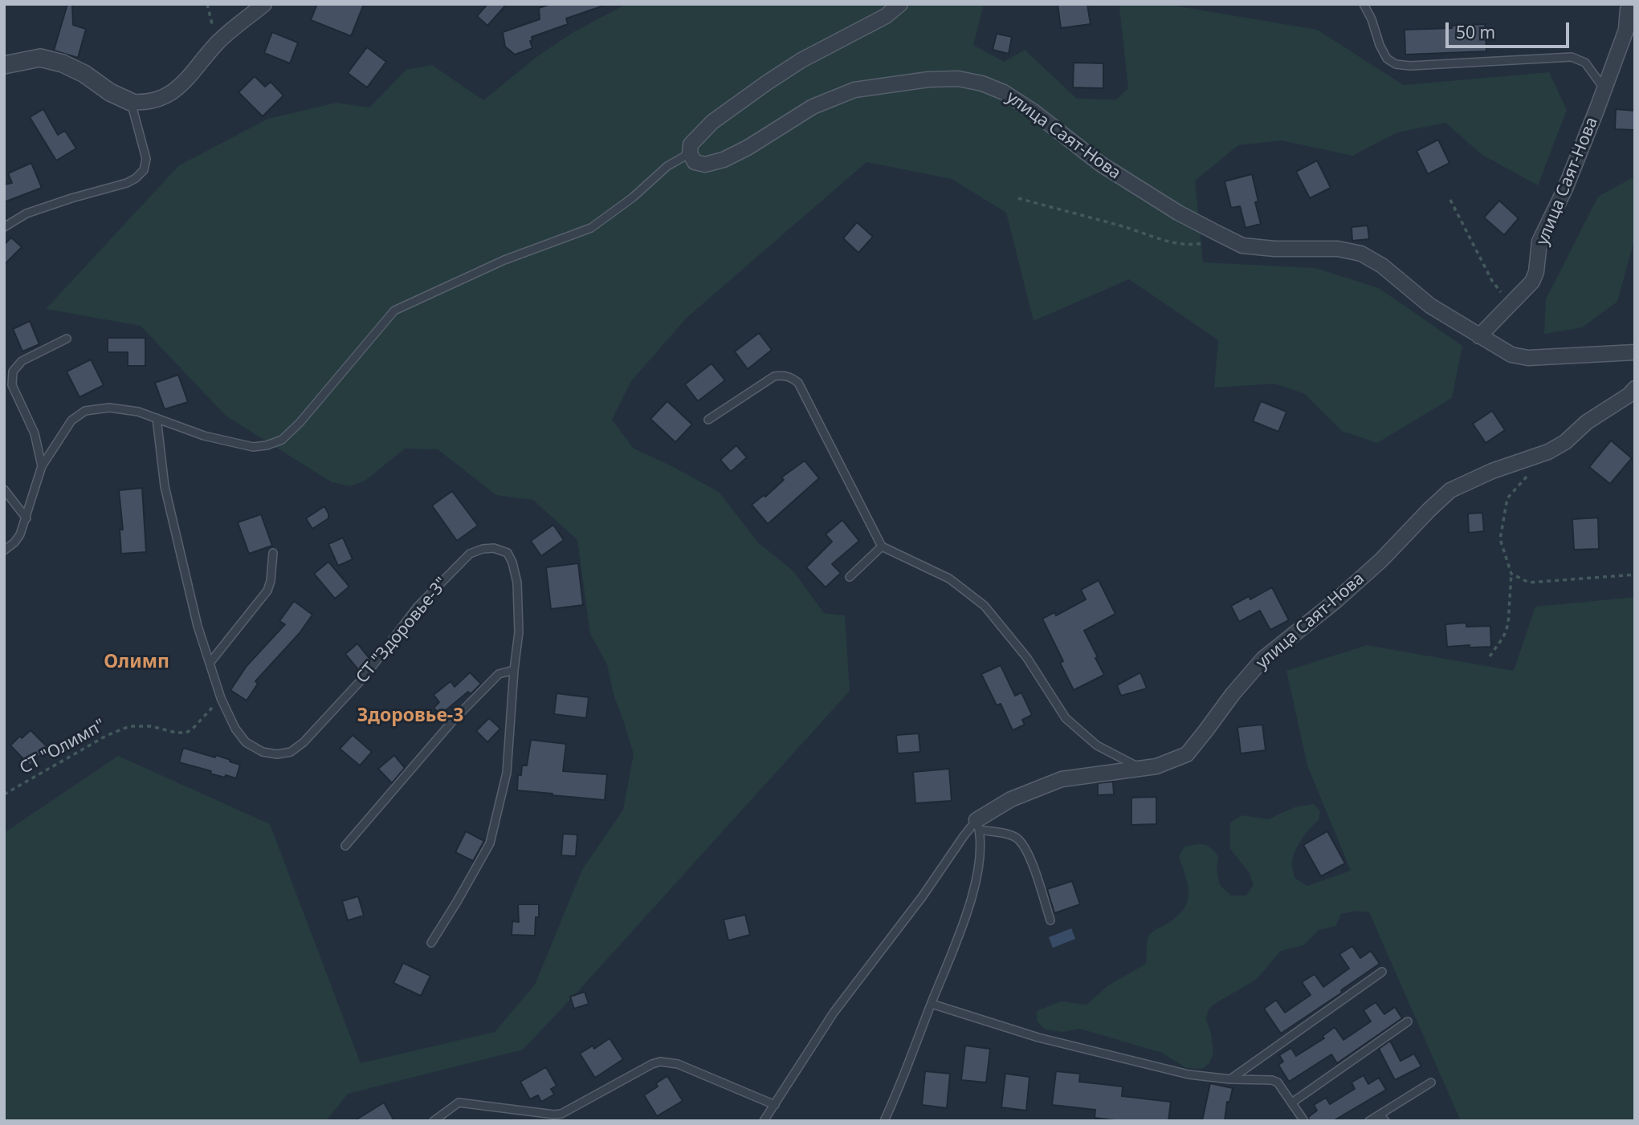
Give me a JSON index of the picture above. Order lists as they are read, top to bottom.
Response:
{
  "streets": {
    "street": ["улица Саят-Нова"],
    "lane": ["СТ \"Здоровье-3\""],
    "path": ["СТ \"Олимп\""]
  },
  "crossings": [
    ["СТ \"Здоровье-3\"", "СТ \"Олимп\""]
  ],
  "districts": ["Олимп", "Здоровье-3"],
  "scale_bar": "50 m"
}
